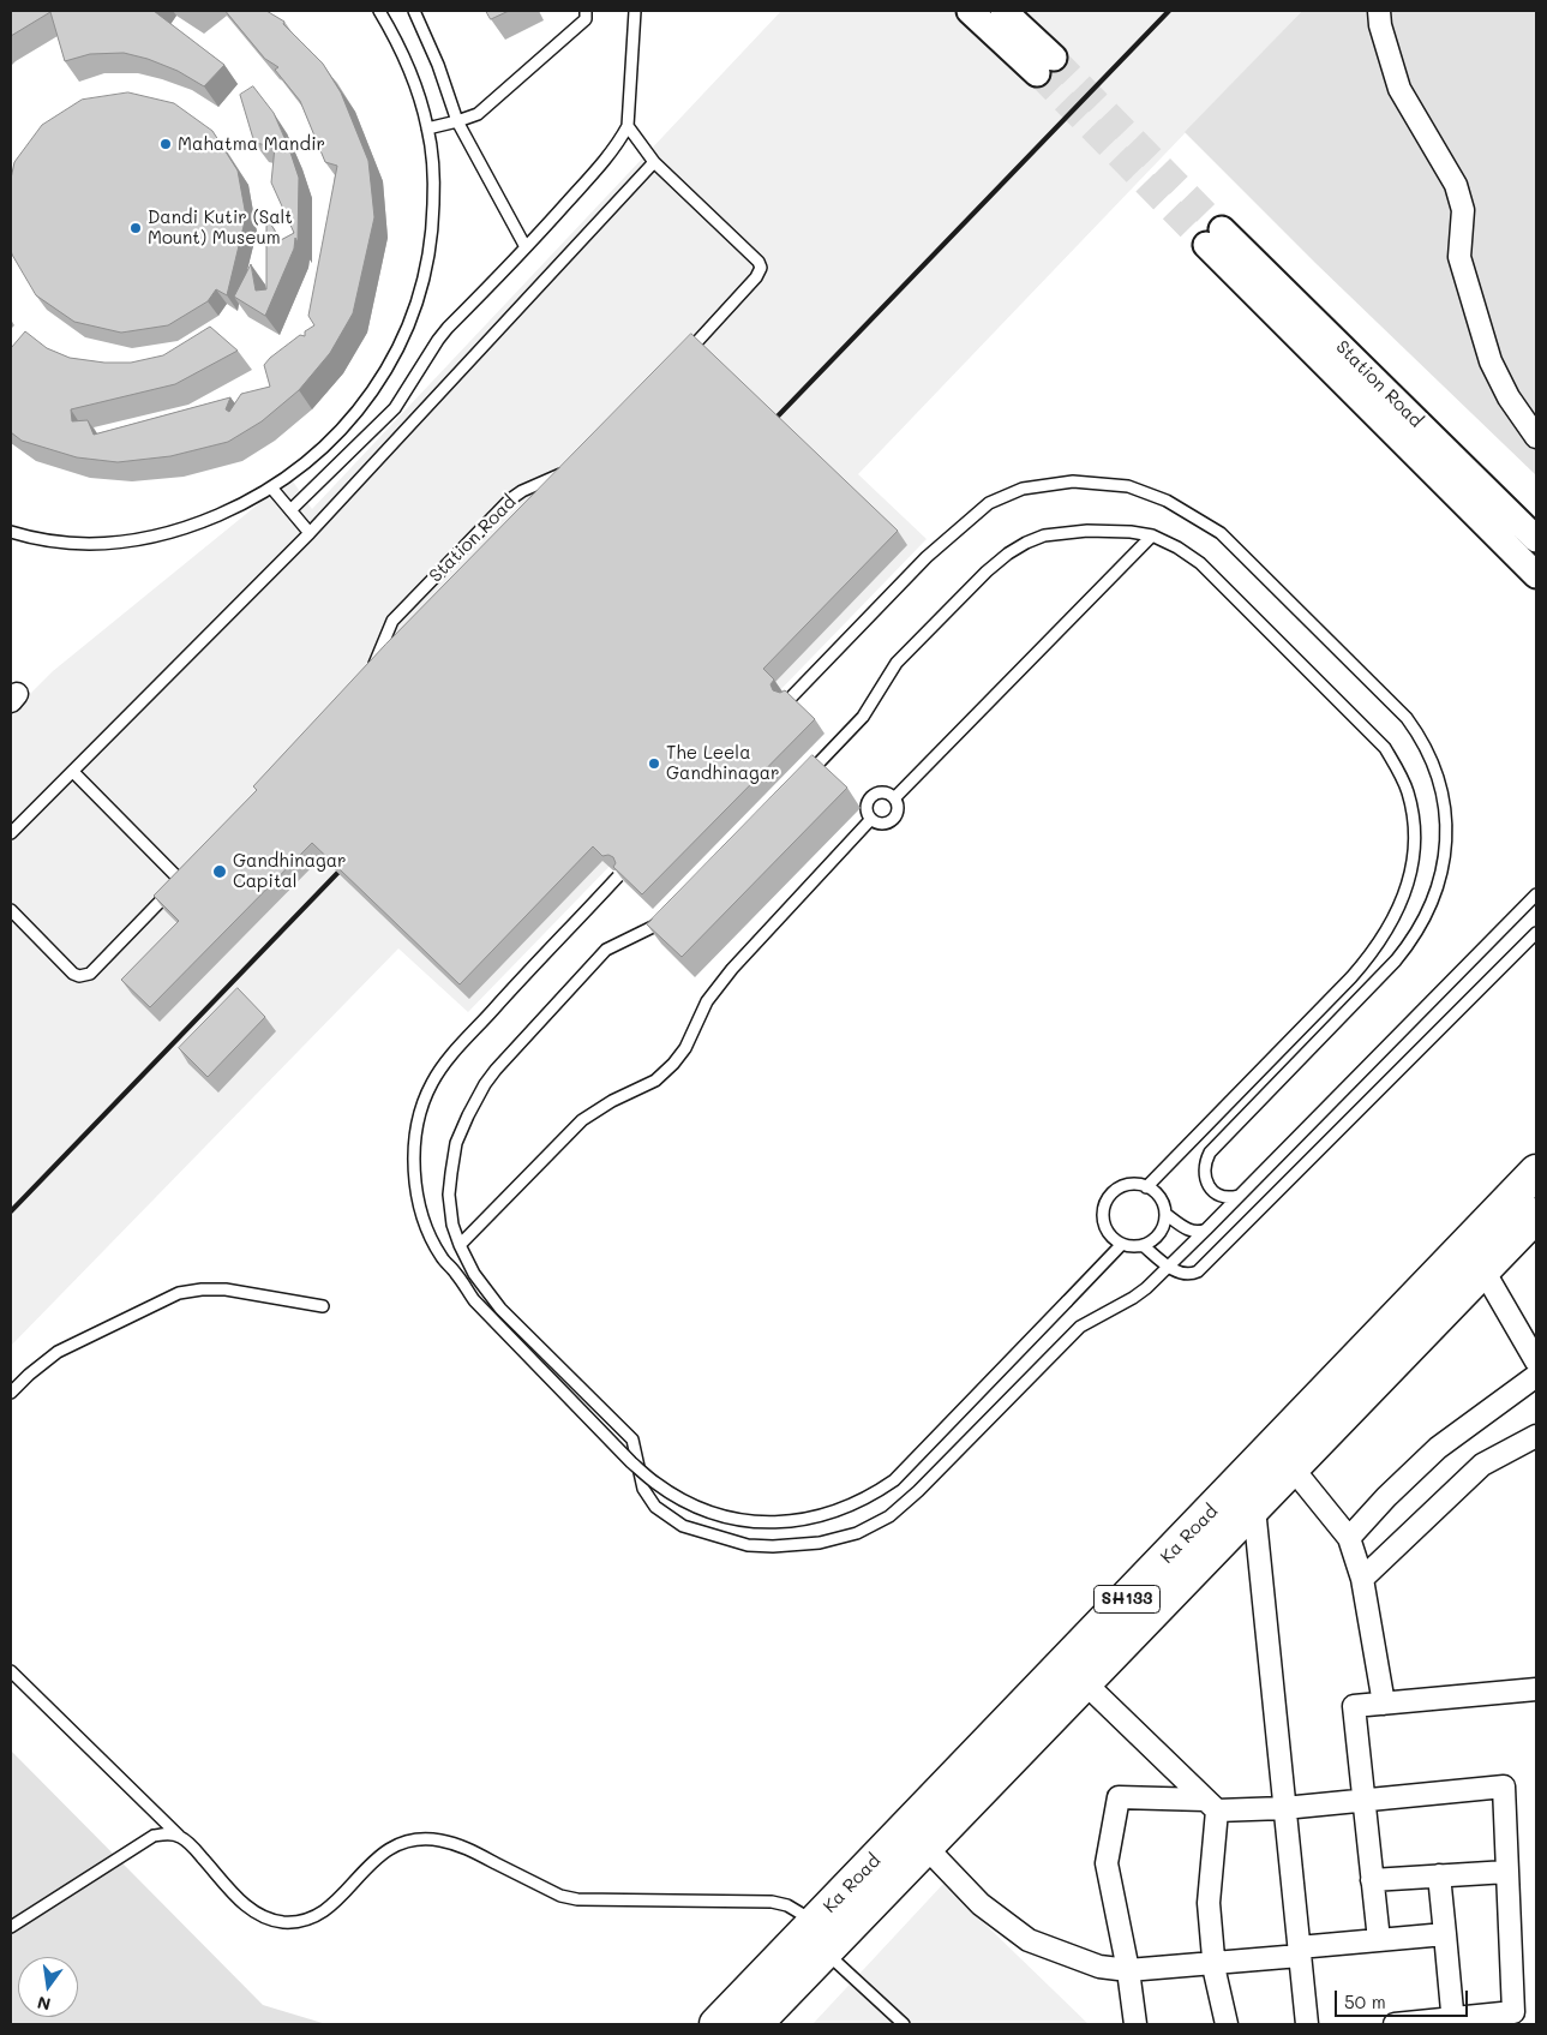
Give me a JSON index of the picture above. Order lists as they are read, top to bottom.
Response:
{
  "streets": {
    "main road": ["Ka Road", "SH133"],
    "street": ["Station Road"]
  },
  "places": [
    "Mahatma Mandir",
    "Dandi Kutir (Salt Mount) Museum",
    "The Leela Gandhinagar",
    "Gandhinagar Capital"
  ],
  "scale_bar": "50 m",
  "north": "bottom"
}
